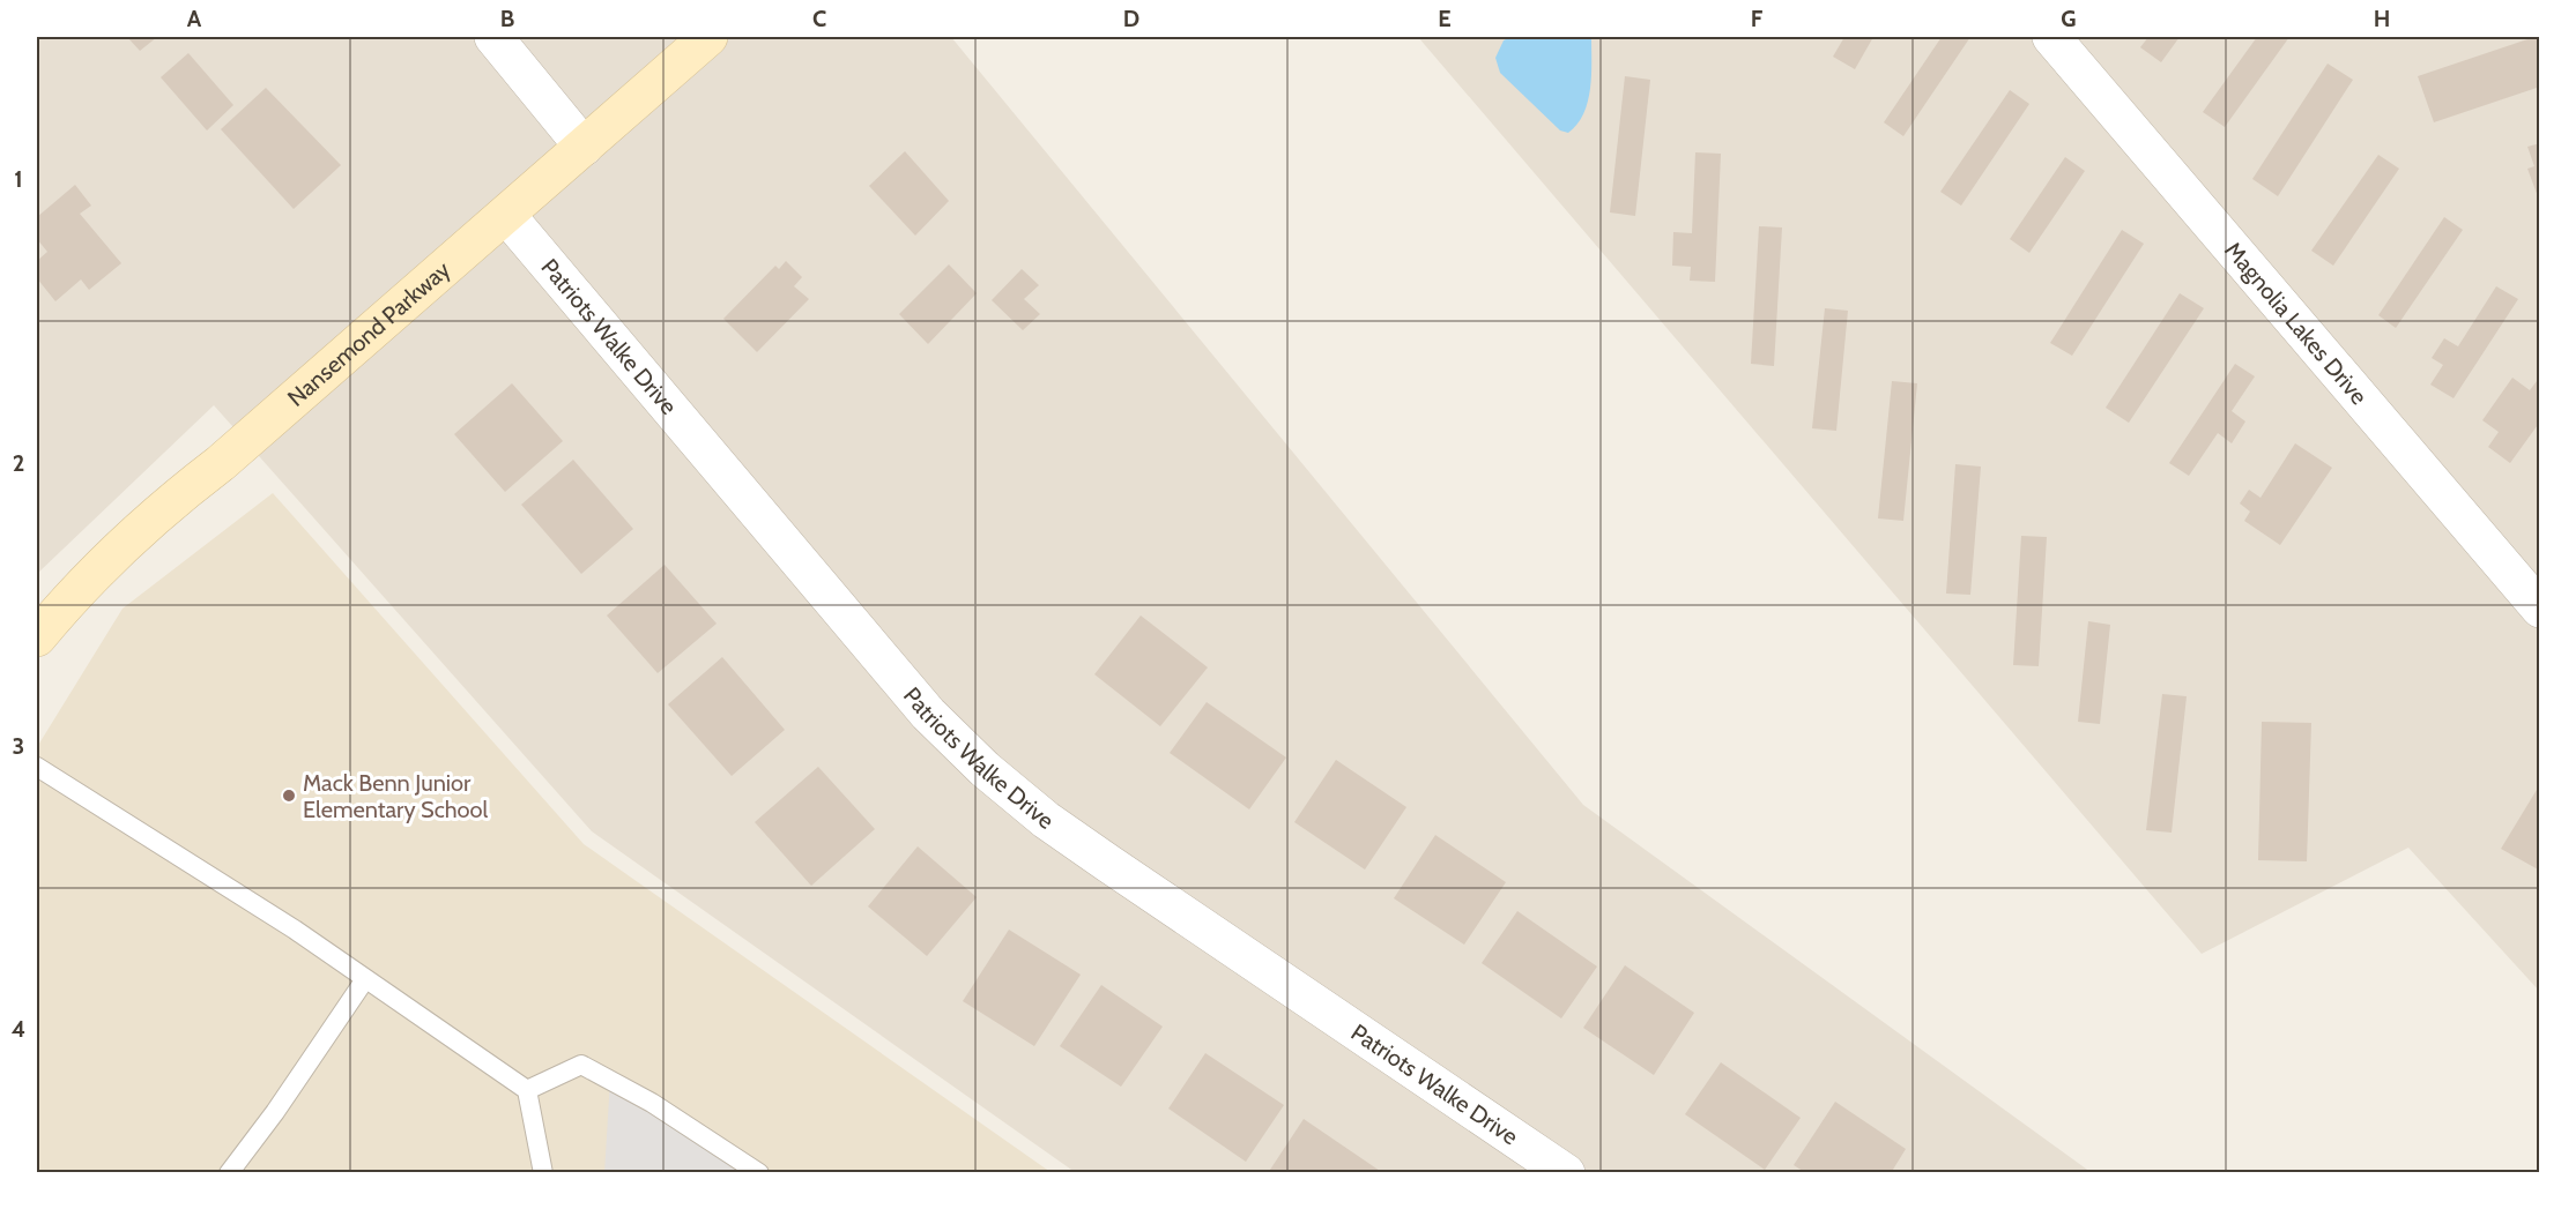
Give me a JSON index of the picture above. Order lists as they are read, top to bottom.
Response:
{
  "streets": {
    "main road": ["Nansemond Parkway"],
    "street": ["Magnolia Lakes Drive", "Patriots Walke Drive"]
  },
  "crossings": [
    ["Nansemond Parkway", "Patriots Walke Drive"]
  ],
  "places": ["Mack Benn Junior Elementary School"],
  "grid": {
    "columns": [
      "A",
      "B",
      "C",
      "D",
      "E",
      "F",
      "G",
      "H"
    ],
    "rows": [
      "1",
      "2",
      "3",
      "4"
    ]
  }
}
